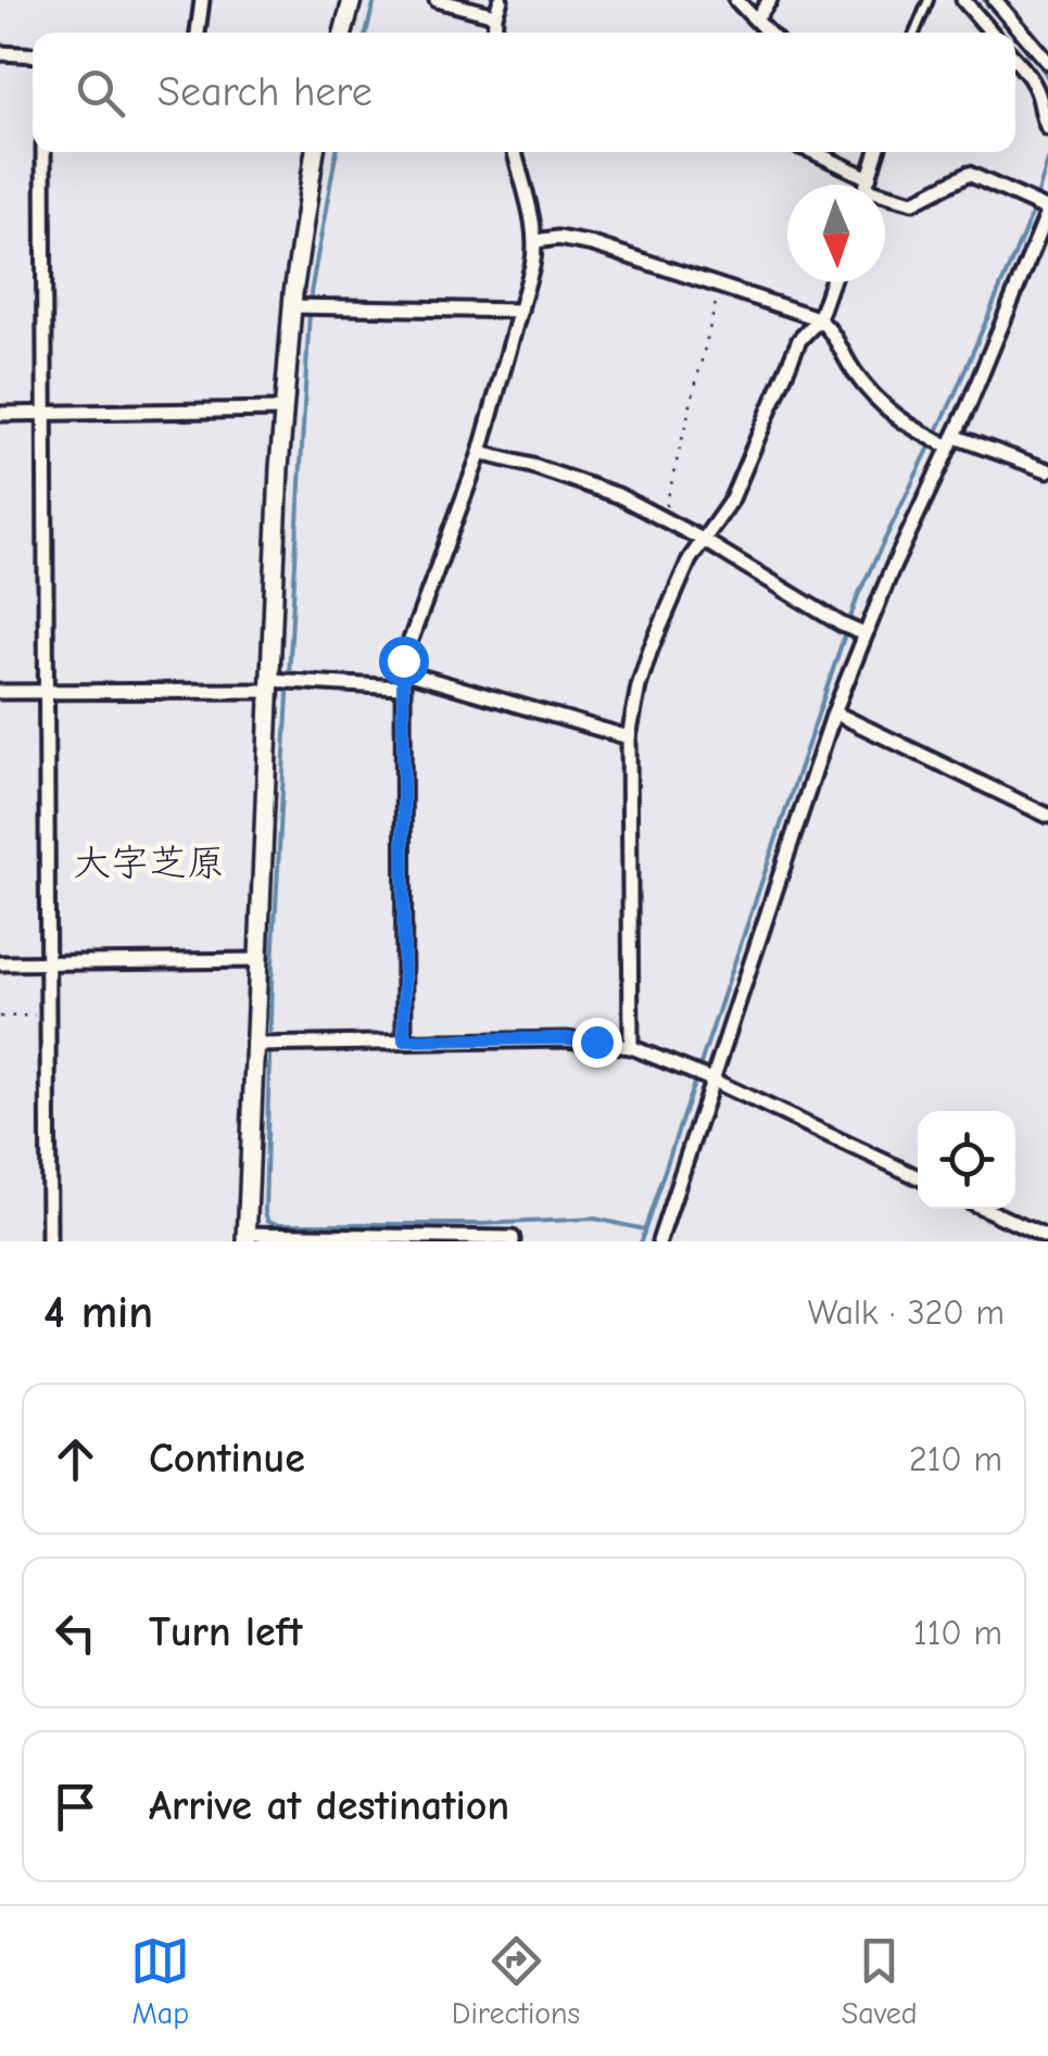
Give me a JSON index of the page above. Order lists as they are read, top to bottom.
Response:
{
  "districts": ["大字芝原"],
  "north": "bottom",
  "page": {
    "search": "Search here",
    "heading": ["4 min", "Walk · 320 m"],
    "list": [
      ["Continue", "210 m"],
      ["Turn left", "110 m"],
      "Arrive at destination"
    ],
    "nav": ["Map", "Directions", "Saved"]
  }
}
